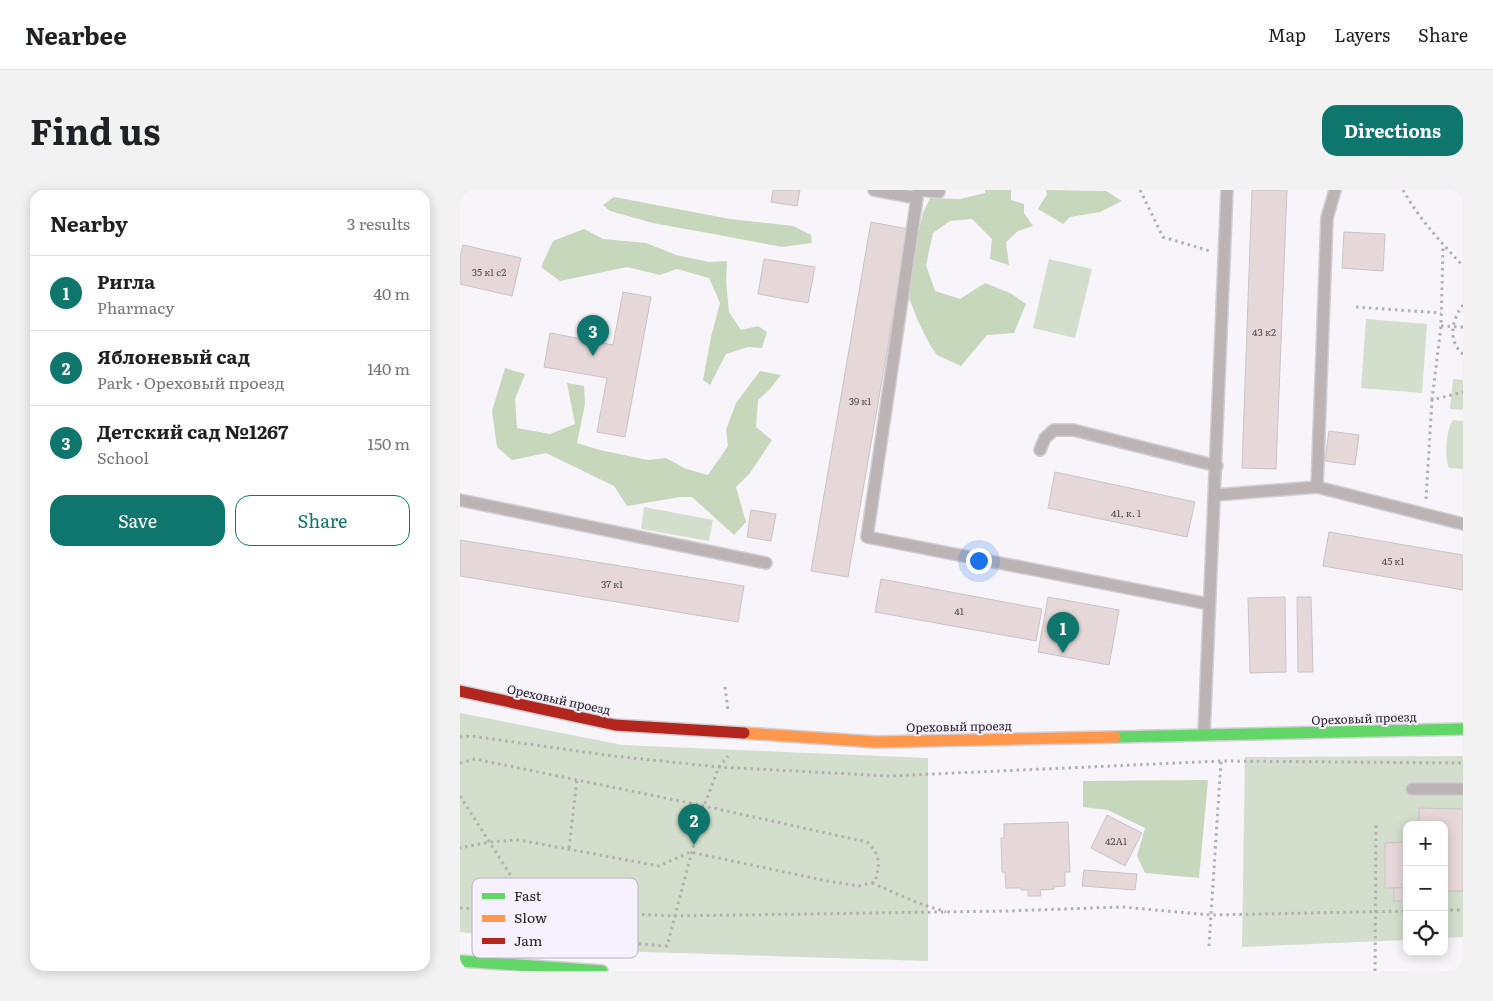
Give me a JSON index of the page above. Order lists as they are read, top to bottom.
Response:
{
  "streets": {
    "street": ["Ореховый проезд"]
  },
  "house_numbers": [
    "35 к1 с2",
    "43 к2",
    "39 к1",
    "41, к. 1",
    "45 к1",
    "37 к1",
    "41",
    "42А1"
  ],
  "legend": ["Fast", "Slow", "Jam"],
  "page": {
    "header": "Nearbee",
    "nav": ["Map", "Layers", "Share"],
    "title": "Find us",
    "buttons": [
      "Directions",
      ["Save", "Share"]
    ],
    "heading": ["Nearby", "3 results"],
    "list": [
      {
        "mark": "1",
        "name": "Ригла",
        "note": "Pharmacy",
        "value": "40 m"
      },
      {
        "mark": "2",
        "name": "Яблоневый сад",
        "note": "Park · Ореховый проезд",
        "value": "140 m"
      },
      {
        "mark": "3",
        "name": "Детский сад №1267",
        "note": "School",
        "value": "150 m"
      }
    ],
    "pins": ["3", "1", "2"],
    "map_buttons": ["+", "−"]
  }
}
